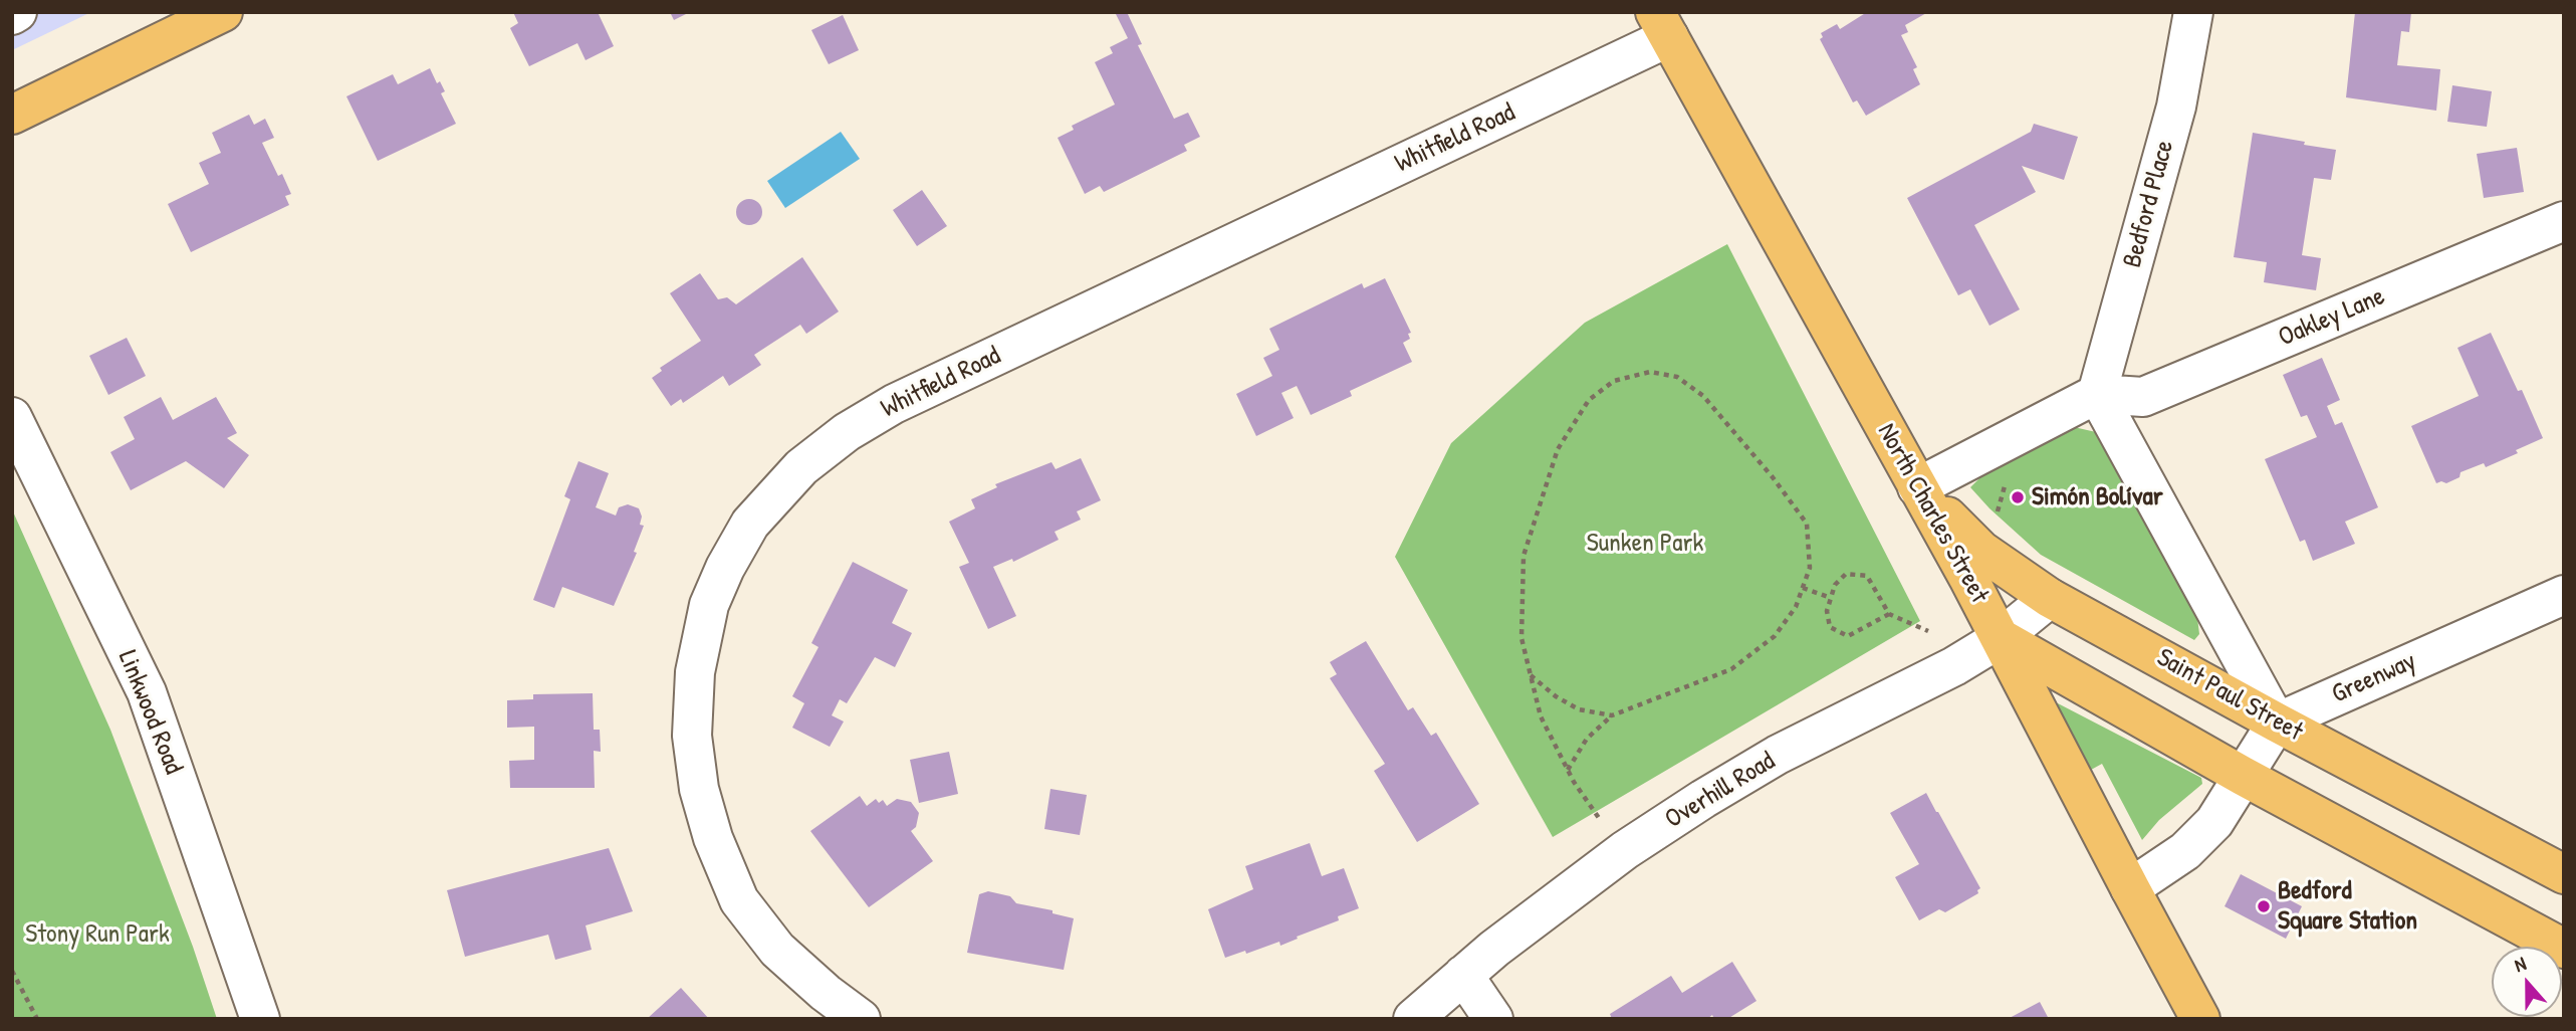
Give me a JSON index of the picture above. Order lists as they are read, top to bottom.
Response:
{
  "streets": {
    "main road": ["North Charles Street", "Saint Paul Street"],
    "street": [
      "Whitfield Road",
      "Bedford Place",
      "Oakley Lane",
      "Greenway",
      "Linkwood Road",
      "Overhill Road"
    ]
  },
  "crossings": [
    ["Whitfield Road", "North Charles Street"],
    ["Bedford Place", "Oakley Lane"],
    ["North Charles Street", "Saint Paul Street"],
    ["North Charles Street", "Overhill Road"],
    ["Greenway", "Saint Paul Street"],
    ["Saint Paul Street", "Overhill Road"]
  ],
  "parks": ["Sunken Park", "Stony Run Park"],
  "places": ["Simón Bolívar", "Bedford Square Station"],
  "north": "top"
}
